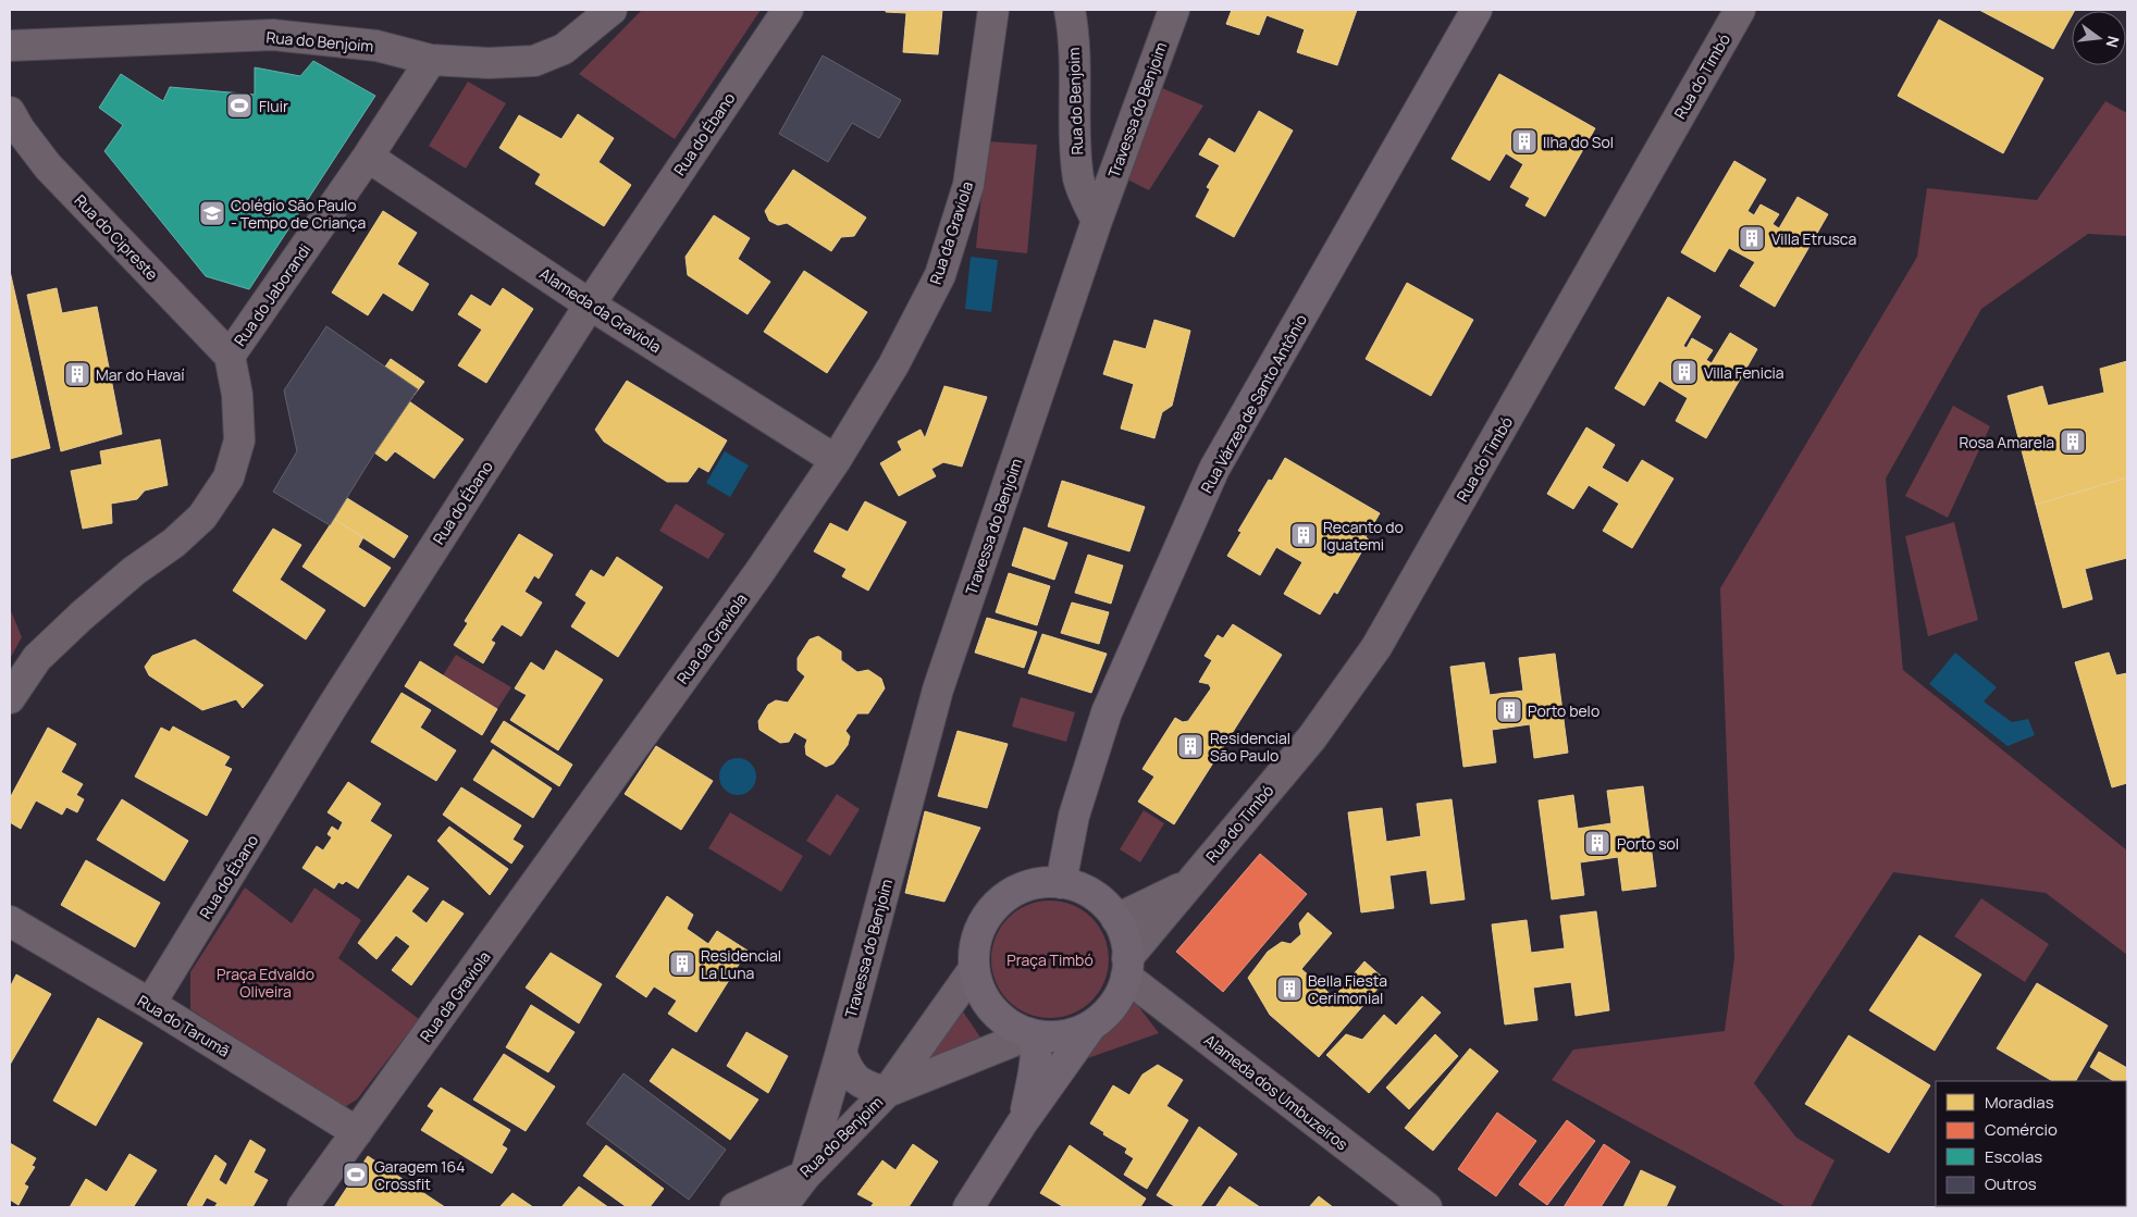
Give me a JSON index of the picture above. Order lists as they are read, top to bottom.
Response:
{
  "streets": {
    "street": [
      "Rua do Benjoim",
      "Rua do Timbó",
      "Travessa do Benjoim",
      "Rua do Ébano",
      "Rua da Graviola",
      "Rua do Cipreste",
      "Rua do Jaborandi",
      "Alameda da Graviola",
      "Rua Várzea de Santo Antônio",
      "Rua do Tarumã",
      "Alameda dos Umbuzeiros"
    ]
  },
  "crossings": [
    ["Rua do Benjoim", "Rua do Timbó"],
    ["Rua do Benjoim", "Travessa do Benjoim"],
    ["Rua do Benjoim", "Rua do Jaborandi"],
    ["Rua do Benjoim", "Rua Várzea de Santo Antônio"],
    ["Rua do Benjoim", "Alameda dos Umbuzeiros"],
    ["Rua do Timbó", "Rua Várzea de Santo Antônio"],
    ["Rua do Timbó", "Alameda dos Umbuzeiros"],
    ["Rua do Ébano", "Alameda da Graviola"],
    ["Rua do Ébano", "Rua do Tarumã"],
    ["Rua da Graviola", "Alameda da Graviola"],
    ["Rua da Graviola", "Rua do Tarumã"],
    ["Rua do Cipreste", "Rua do Jaborandi"],
    ["Rua do Jaborandi", "Alameda da Graviola"],
    ["Rua Várzea de Santo Antônio", "Alameda dos Umbuzeiros"]
  ],
  "parks": ["Praça Timbó", "Praça Edvaldo Oliveira"],
  "places": {
    "sports": ["Fluir", "Garagem 164 Crossfit"],
    "building": [
      "Ilha do Sol",
      "Villa Etrusca",
      "Villa Fenicia",
      "Mar do Havaí",
      "Rosa Amarela",
      "Recanto do Iguatemi",
      "Porto belo",
      "Residencial São Paulo",
      "Porto sol",
      "Residencial La Luna",
      "Bella Fiesta Cerimonial"
    ],
    "school or university": ["Colégio São Paulo - Tempo de Criança"]
  },
  "legend": [
    "Moradias",
    "Comércio",
    "Escolas",
    "Outros"
  ],
  "north": "right"
}
